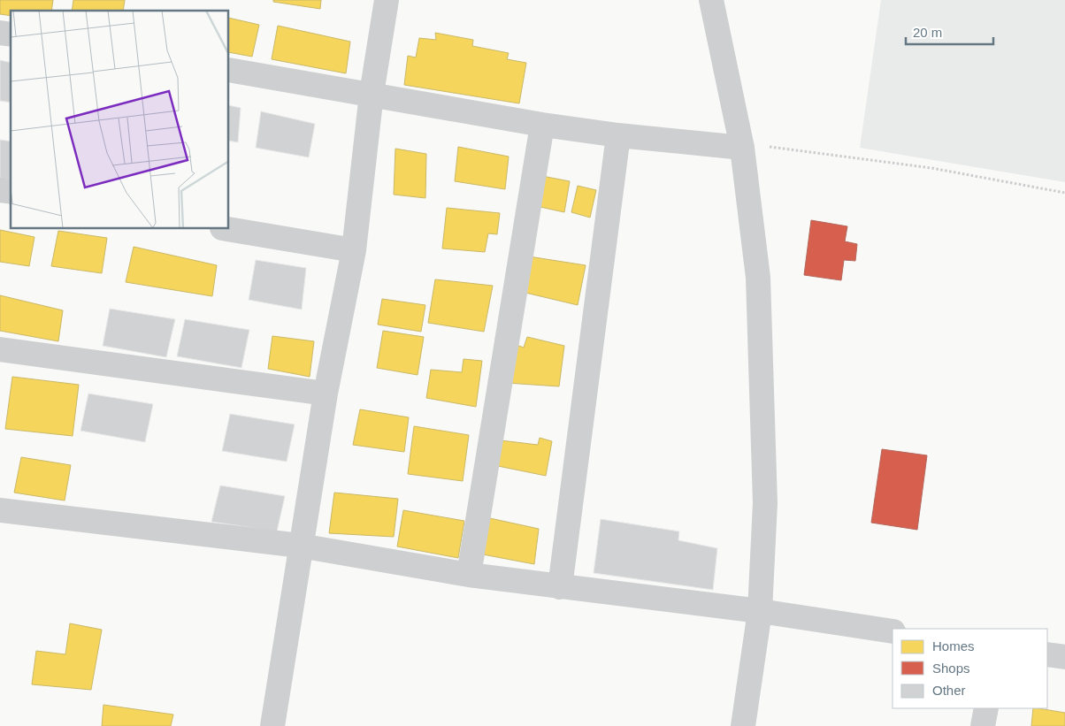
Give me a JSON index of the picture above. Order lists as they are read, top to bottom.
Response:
{
  "legend": ["Homes", "Shops", "Other"],
  "scale_bar": "20 m"
}
